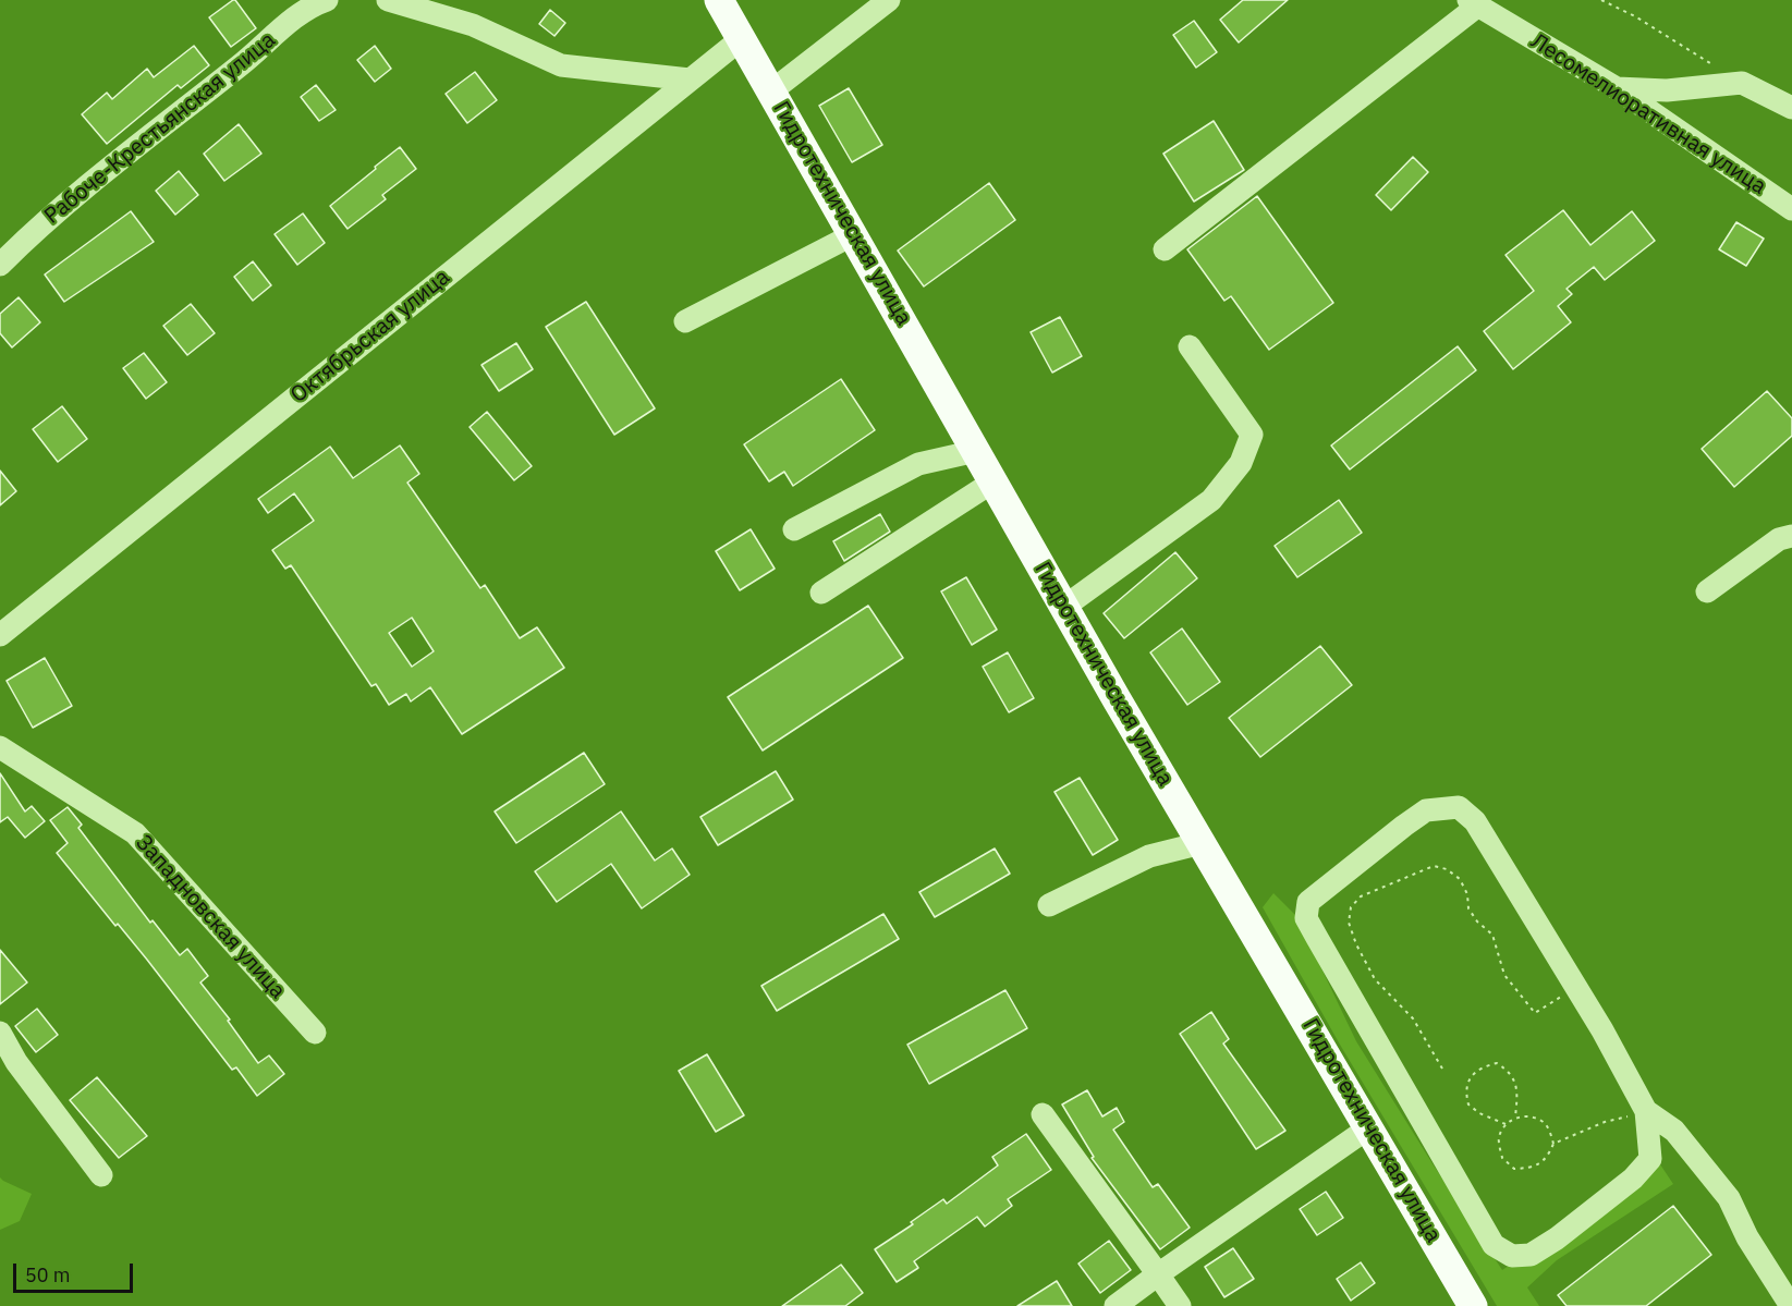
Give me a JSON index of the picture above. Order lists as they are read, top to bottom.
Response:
{
  "streets": {
    "main road": ["Гидротехническая улица"],
    "street": [
      "Лесомелиоративная улица",
      "Рабоче-Крестьянская улица",
      "Октябрьская улица",
      "Западновская улица"
    ]
  },
  "crossings": [
    ["Гидротехническая улица", "Октябрьская улица"]
  ],
  "scale_bar": "50 m"
}
